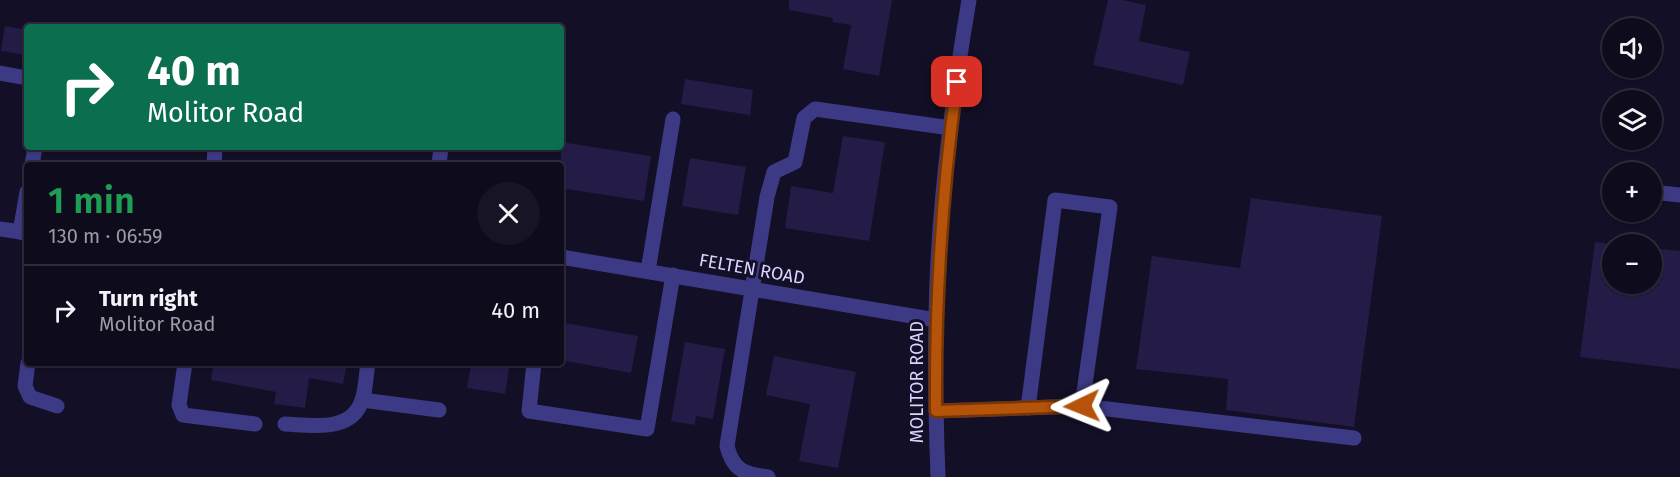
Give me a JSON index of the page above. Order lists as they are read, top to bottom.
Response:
{
  "streets": {
    "street": ["FELTEN ROAD", "MOLITOR ROAD"]
  },
  "crossings": [
    ["FELTEN ROAD", "MOLITOR ROAD"]
  ],
  "page": {
    "map_buttons": ["+", "−"],
    "turn": ["40 m", "Molitor Road"],
    "heading": ["1 min", "130 m · 06:59"],
    "list": [
      {
        "name": "Turn right",
        "note": "Molitor Road",
        "value": "40 m"
      }
    ]
  }
}
